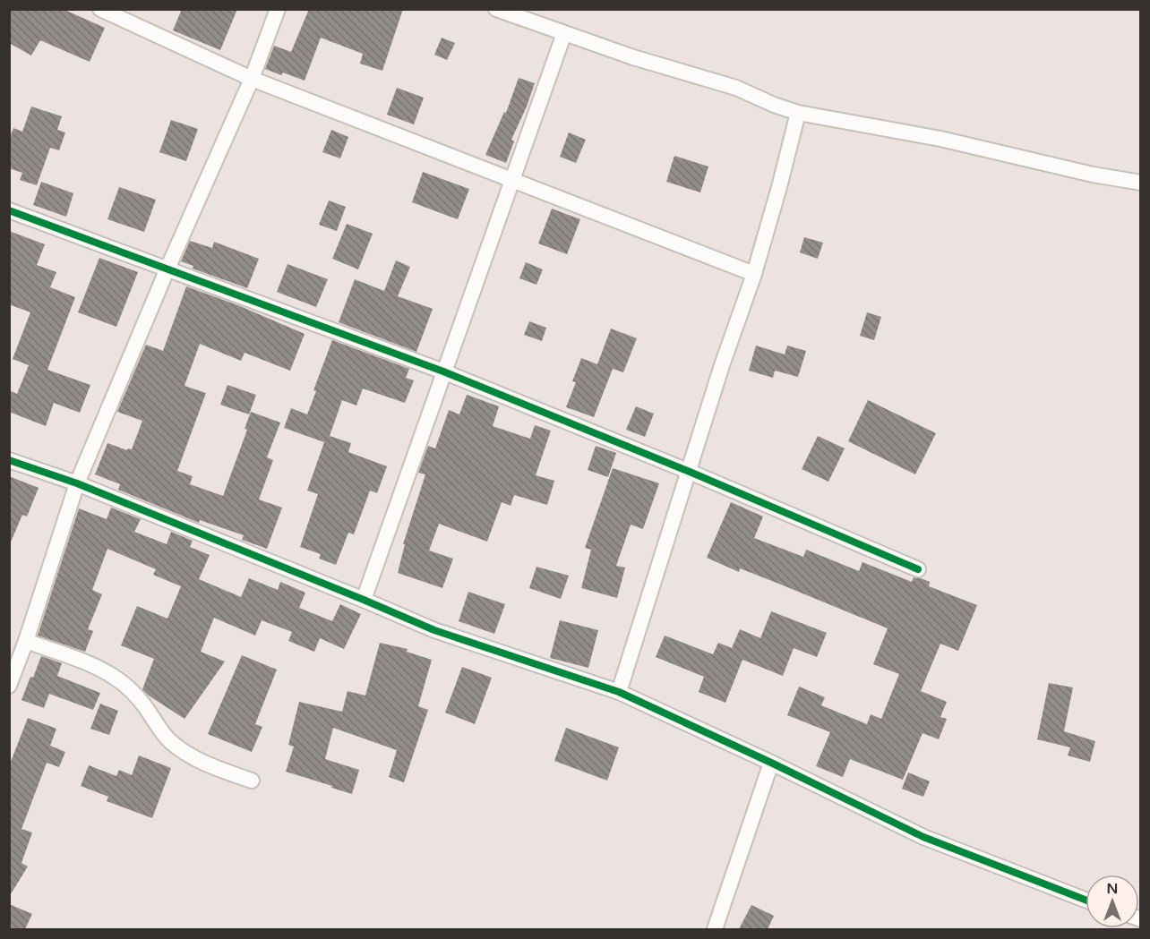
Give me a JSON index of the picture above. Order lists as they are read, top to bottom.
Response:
{
  "north": "top"
}
